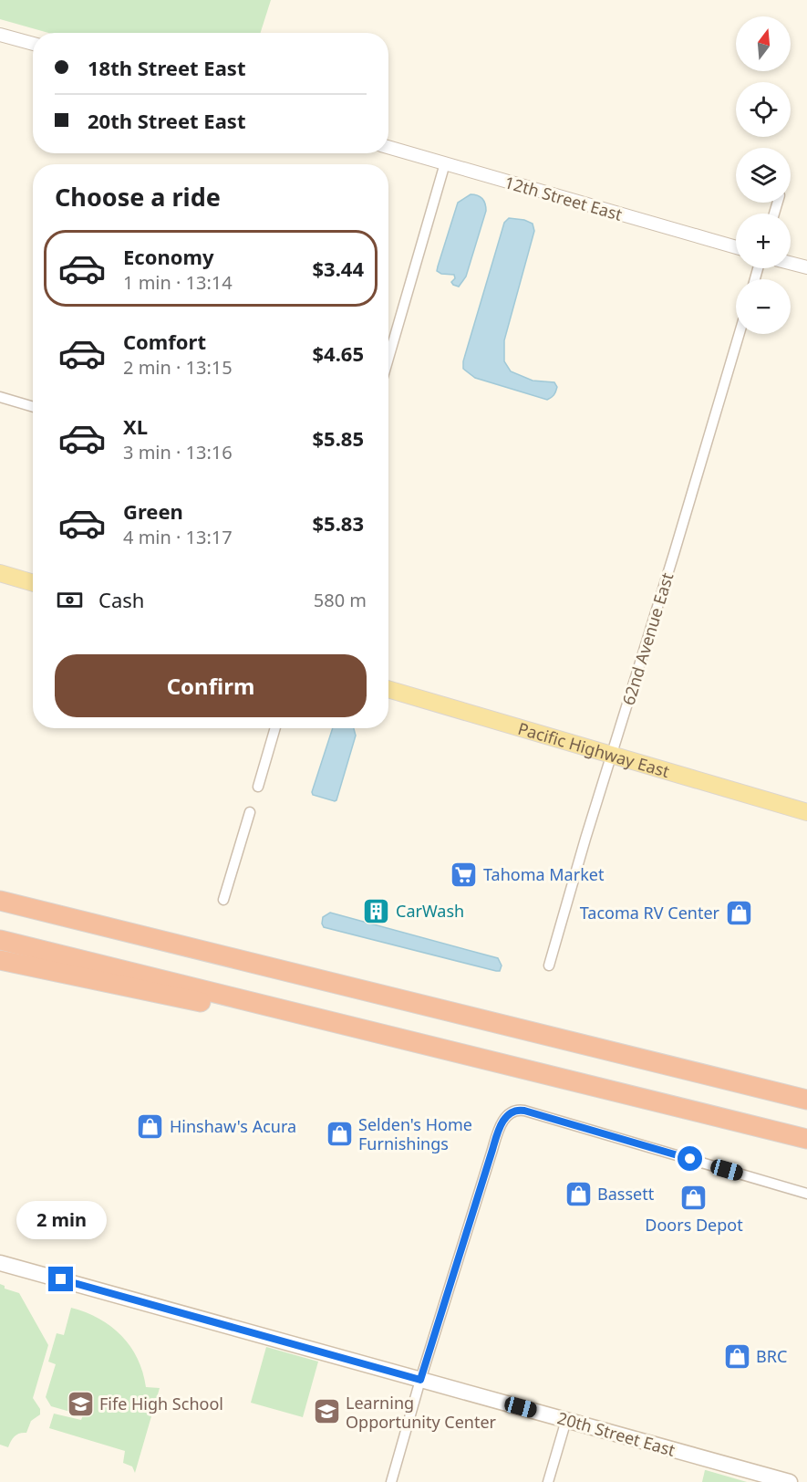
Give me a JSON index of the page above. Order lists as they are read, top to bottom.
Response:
{
  "streets": {
    "main road": ["Pacific Highway East", "20th Street East"],
    "street": ["12th Street East", "62nd Avenue East"]
  },
  "crossings": [
    ["62nd Avenue East", "Pacific Highway East"]
  ],
  "places": {
    "supermarket": ["Tahoma Market"],
    "building": ["CarWash"],
    "shop": [
      "Tacoma RV Center",
      "Hinshaw's Acura",
      "Selden's Home Furnishings",
      "Bassett",
      "Doors Depot",
      "BRC"
    ],
    "school or university": ["Fife High School", "Learning Opportunity Center"]
  },
  "north": "top",
  "page": {
    "map_buttons": ["+", "−"],
    "banner": ["18th Street East", "20th Street East"],
    "heading": "Choose a ride",
    "list": [
      {
        "name": "Economy",
        "note": "1 min · 13:14",
        "value": "$3.44"
      },
      {
        "name": "Comfort",
        "note": "2 min · 13:15",
        "value": "$4.65"
      },
      {
        "name": "XL",
        "note": "3 min · 13:16",
        "value": "$5.85"
      },
      {
        "name": "Green",
        "note": "4 min · 13:17",
        "value": "$5.83"
      }
    ],
    "pay": ["Cash", "580 m"],
    "buttons": "Confirm",
    "bubble": "2 min"
  }
}
